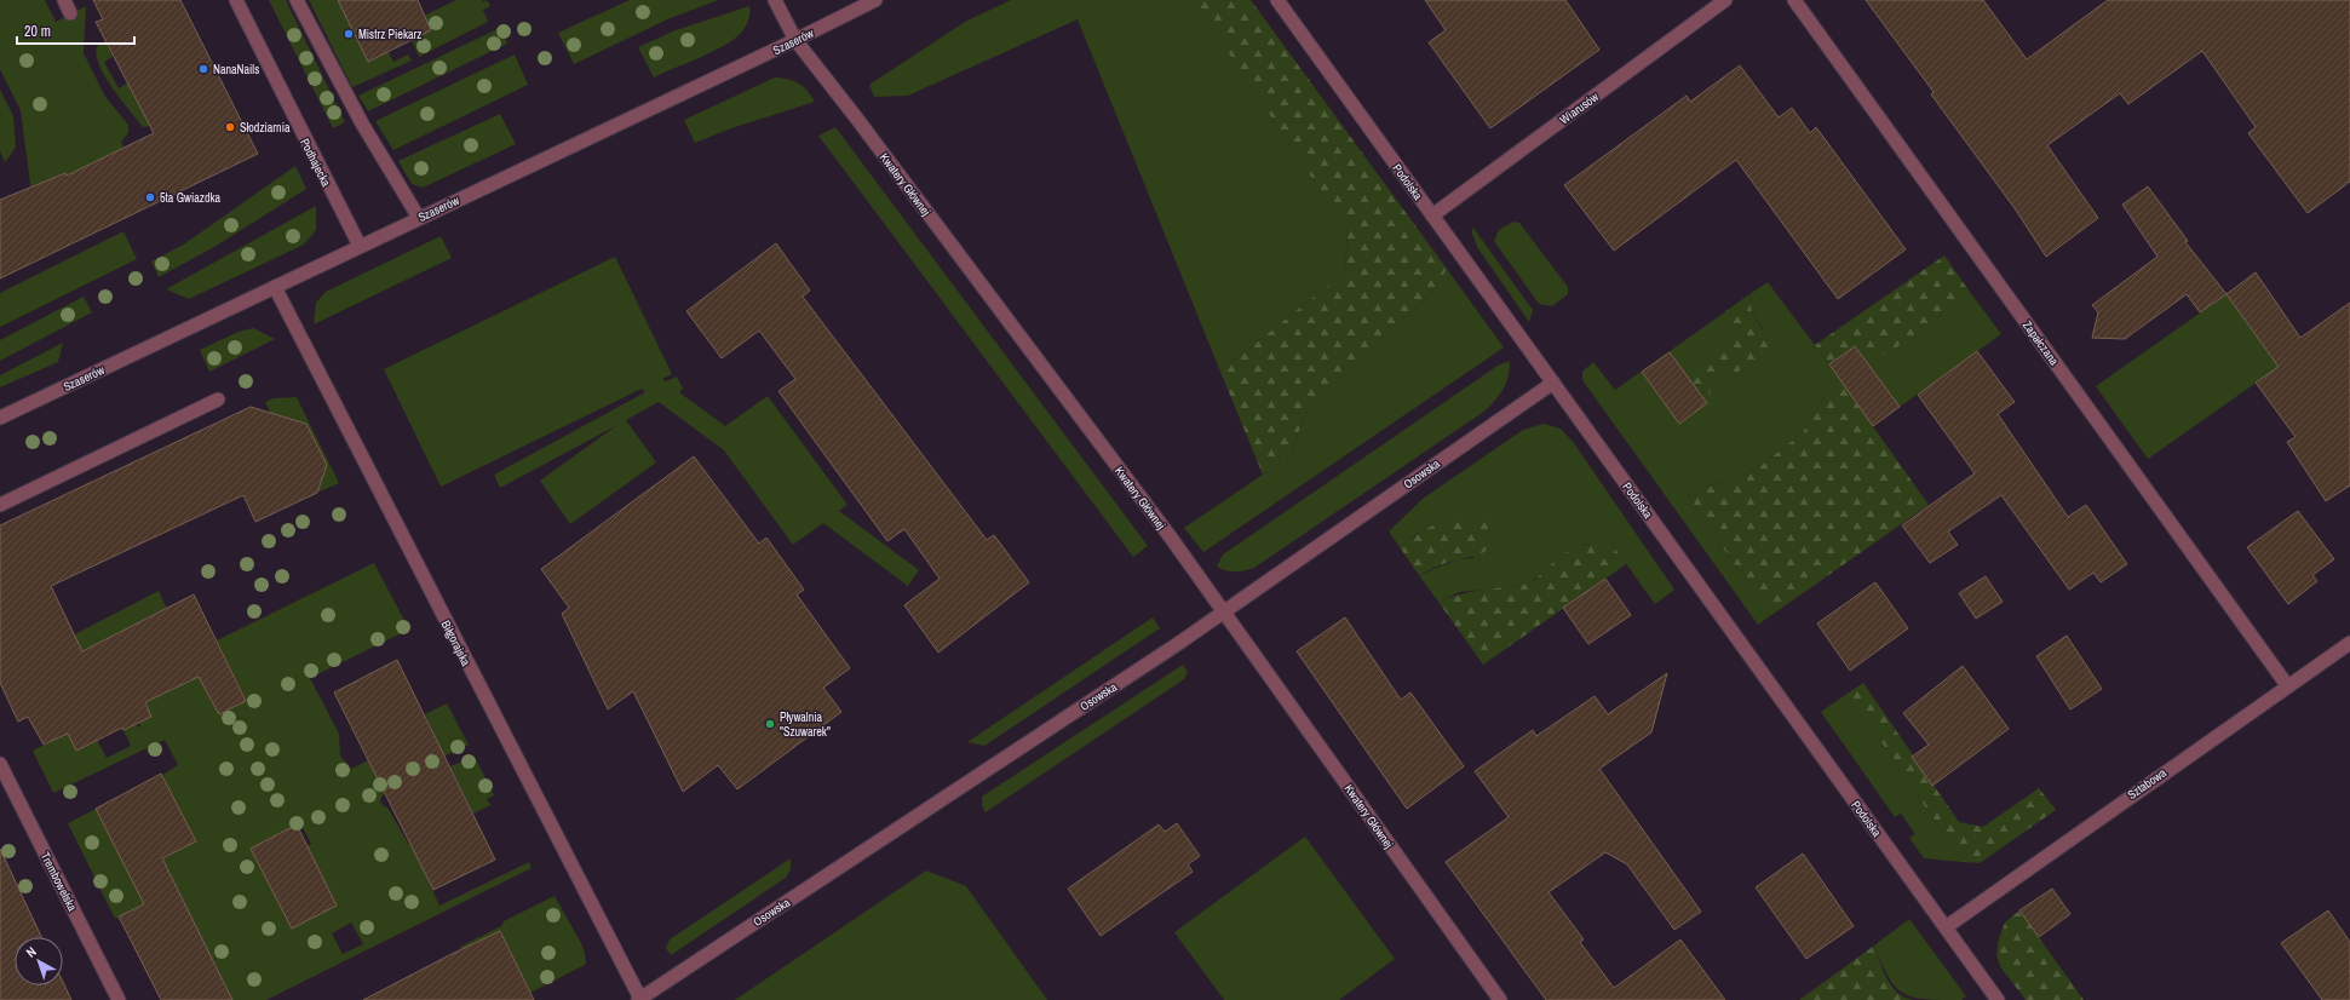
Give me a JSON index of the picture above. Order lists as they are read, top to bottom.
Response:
{
  "streets": {
    "street": [
      "Szaserów",
      "Wiarusów",
      "Podhajecka",
      "Podolska",
      "Kwatery Głównej",
      "Zapałczana",
      "Osowska",
      "Biłgorajska",
      "Sztabowa",
      "Trembowelska"
    ]
  },
  "crossings": [
    ["Szaserów", "Podhajecka"],
    ["Szaserów", "Kwatery Głównej"],
    ["Szaserów", "Biłgorajska"],
    ["Wiarusów", "Podolska"],
    ["Podolska", "Osowska"],
    ["Podolska", "Sztabowa"],
    ["Kwatery Głównej", "Osowska"],
    ["Zapałczana", "Sztabowa"],
    ["Osowska", "Biłgorajska"]
  ],
  "places": [
    "Mistrz Piekarz",
    "NanaNails",
    "Słodziarnia",
    "5ta Gwiazdka",
    "Pływalnia \"Szuwarek\""
  ],
  "scale_bar": "20 m",
  "north": "top left"
}
